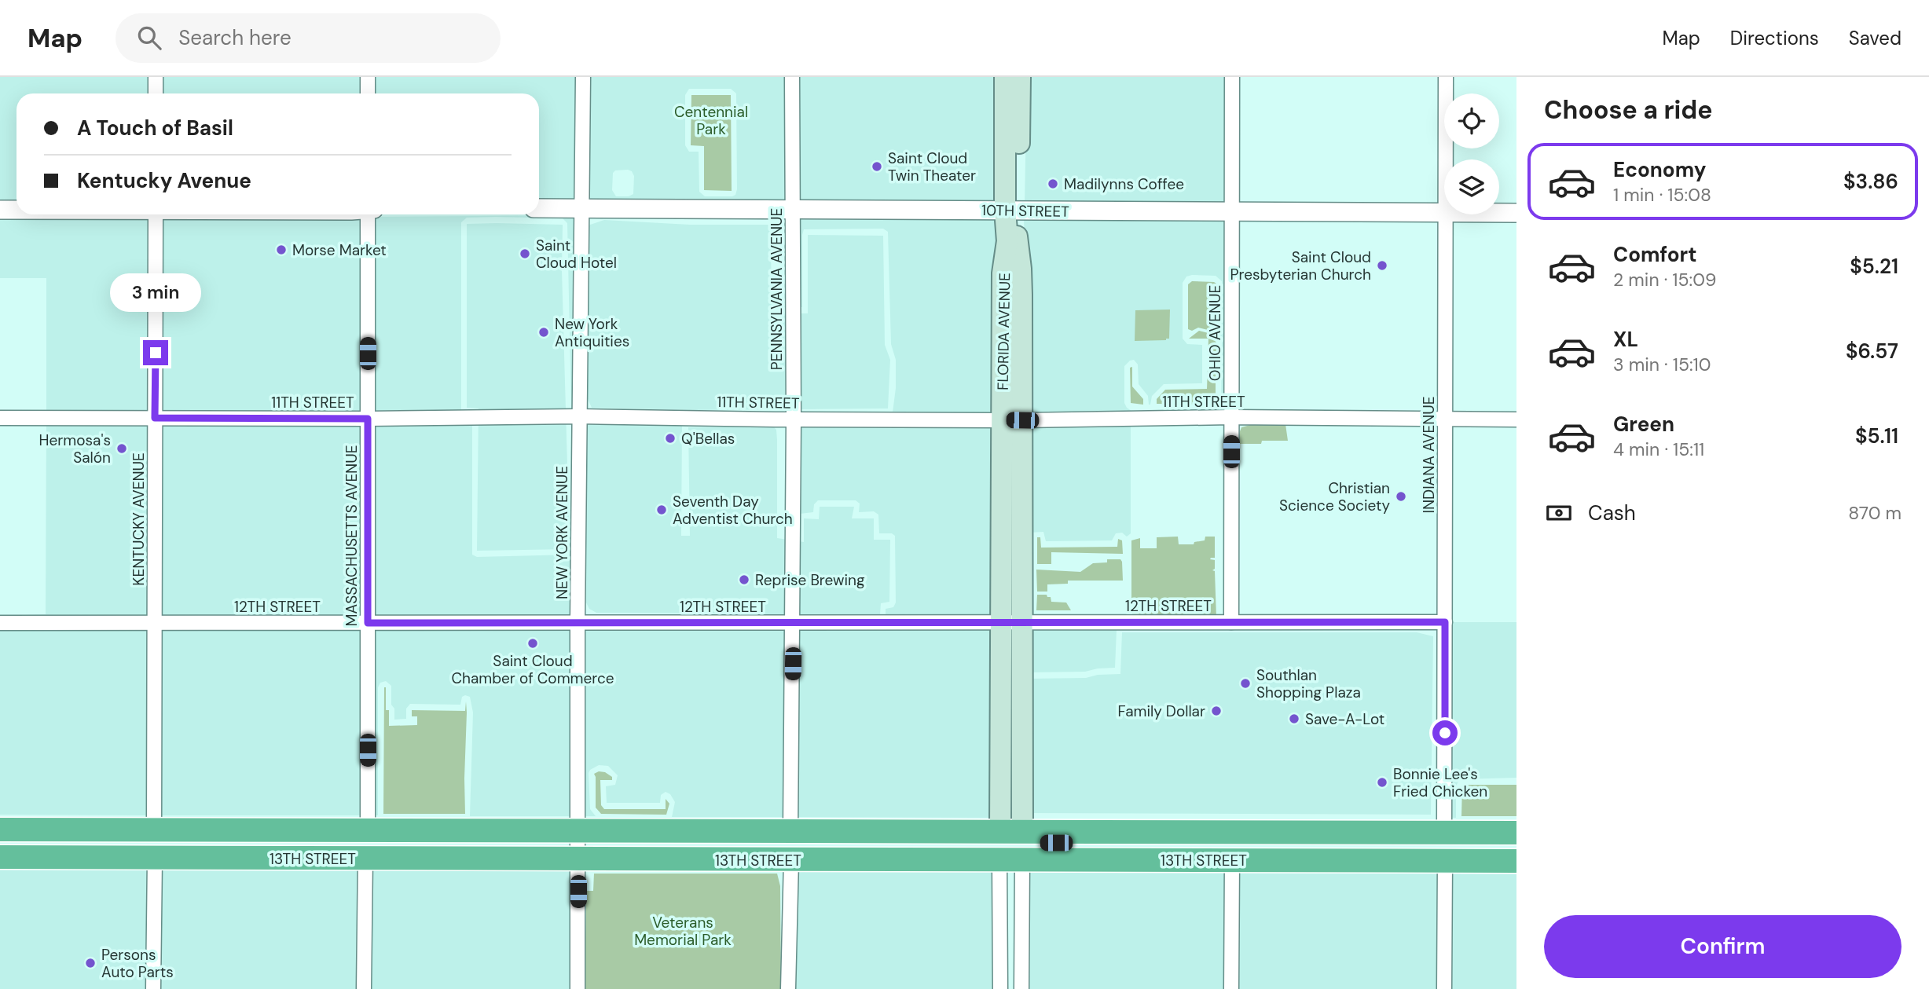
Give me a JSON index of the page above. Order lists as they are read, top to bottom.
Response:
{
  "streets": {
    "highway": ["13TH STREET"],
    "main road": ["FLORIDA AVENUE"],
    "street": [
      "10TH STREET",
      "PENNSYLVANIA AVENUE",
      "OHIO AVENUE",
      "11TH STREET",
      "INDIANA AVENUE",
      "KENTUCKY AVENUE",
      "NEW YORK AVENUE",
      "MASSACHUSETTS AVENUE",
      "12TH STREET"
    ]
  },
  "crossings": [
    ["10TH STREET", "PENNSYLVANIA AVENUE"],
    ["10TH STREET", "FLORIDA AVENUE"],
    ["10TH STREET", "OHIO AVENUE"],
    ["10TH STREET", "NEW YORK AVENUE"],
    ["PENNSYLVANIA AVENUE", "11TH STREET"],
    ["PENNSYLVANIA AVENUE", "12TH STREET"],
    ["PENNSYLVANIA AVENUE", "13TH STREET"],
    ["FLORIDA AVENUE", "11TH STREET"],
    ["FLORIDA AVENUE", "12TH STREET"],
    ["FLORIDA AVENUE", "13TH STREET"],
    ["OHIO AVENUE", "11TH STREET"],
    ["OHIO AVENUE", "12TH STREET"],
    ["11TH STREET", "INDIANA AVENUE"],
    ["11TH STREET", "KENTUCKY AVENUE"],
    ["11TH STREET", "NEW YORK AVENUE"],
    ["11TH STREET", "MASSACHUSETTS AVENUE"],
    ["INDIANA AVENUE", "12TH STREET"],
    ["INDIANA AVENUE", "13TH STREET"],
    ["KENTUCKY AVENUE", "12TH STREET"],
    ["KENTUCKY AVENUE", "13TH STREET"],
    ["NEW YORK AVENUE", "12TH STREET"],
    ["NEW YORK AVENUE", "13TH STREET"],
    ["MASSACHUSETTS AVENUE", "12TH STREET"],
    ["MASSACHUSETTS AVENUE", "13TH STREET"]
  ],
  "parks": ["Centennial Park", "Veterans Memorial Park"],
  "places": [
    "Saint Cloud Twin Theater",
    "Madilynns Coffee",
    "Morse Market",
    "Saint Cloud Hotel",
    "Saint Cloud Presbyterian Church",
    "New York Antiquities",
    "Q'Bellas",
    "Hermosa's Salón",
    "Christian Science Society",
    "Seventh Day Adventist Church",
    "Reprise Brewing",
    "Saint Cloud Chamber of Commerce",
    "Southlan Shopping Plaza",
    "Family Dollar",
    "Save-A-Lot",
    "Bonnie Lee's Fried Chicken",
    "Persons Auto Parts"
  ],
  "page": {
    "header": "Map",
    "search": "Search here",
    "nav": ["Map", "Directions", "Saved"],
    "heading": "Choose a ride",
    "banner": ["A Touch of Basil", "Kentucky Avenue"],
    "list": [
      {
        "name": "Economy",
        "note": "1 min · 15:08",
        "value": "$3.86"
      },
      {
        "name": "Comfort",
        "note": "2 min · 15:09",
        "value": "$5.21"
      },
      {
        "name": "XL",
        "note": "3 min · 15:10",
        "value": "$6.57"
      },
      {
        "name": "Green",
        "note": "4 min · 15:11",
        "value": "$5.11"
      }
    ],
    "bubble": "3 min",
    "pay": ["Cash", "870 m"],
    "buttons": "Confirm"
  }
}
